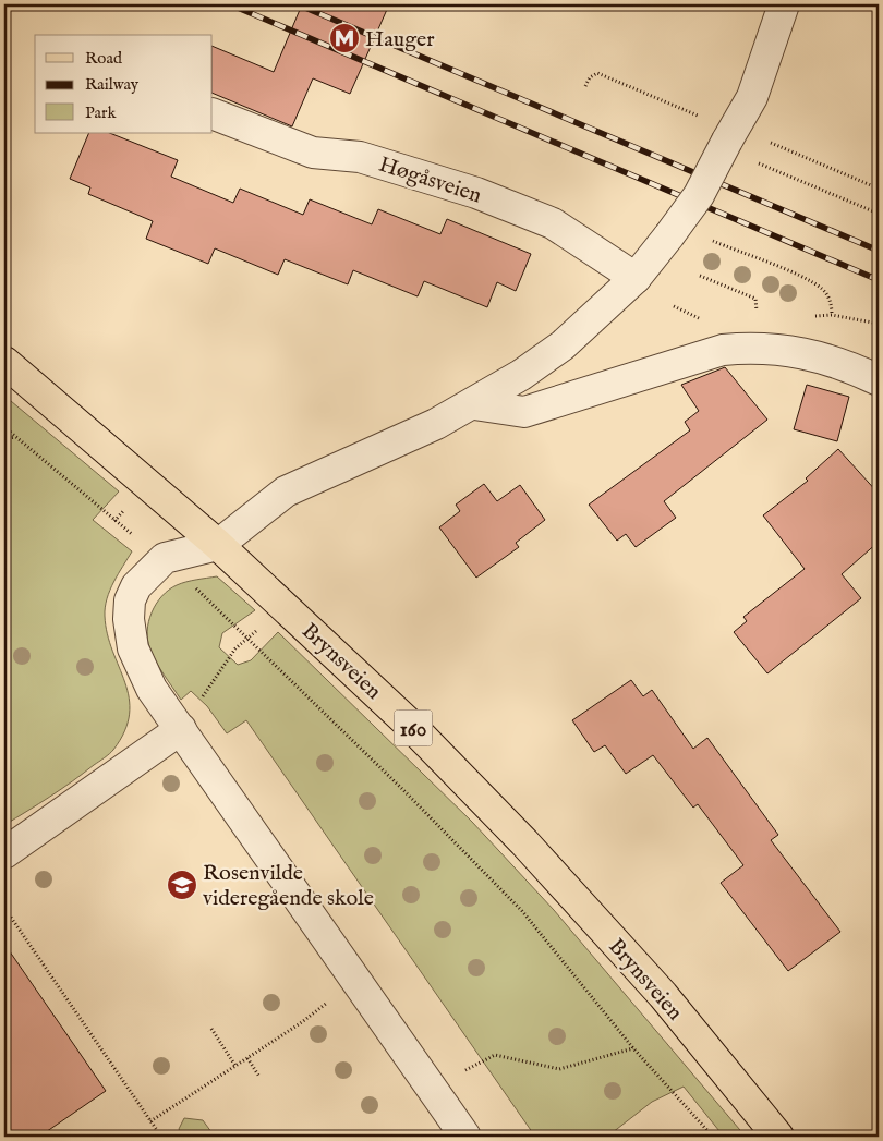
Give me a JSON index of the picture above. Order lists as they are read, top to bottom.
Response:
{
  "streets": {
    "main road": ["Brynsveien", "160"],
    "street": ["Høgåsveien"]
  },
  "places": {
    "metro station": ["Hauger"],
    "school or university": ["Rosenvilde videregående skole"]
  },
  "legend": ["Road", "Railway", "Park"]
}
